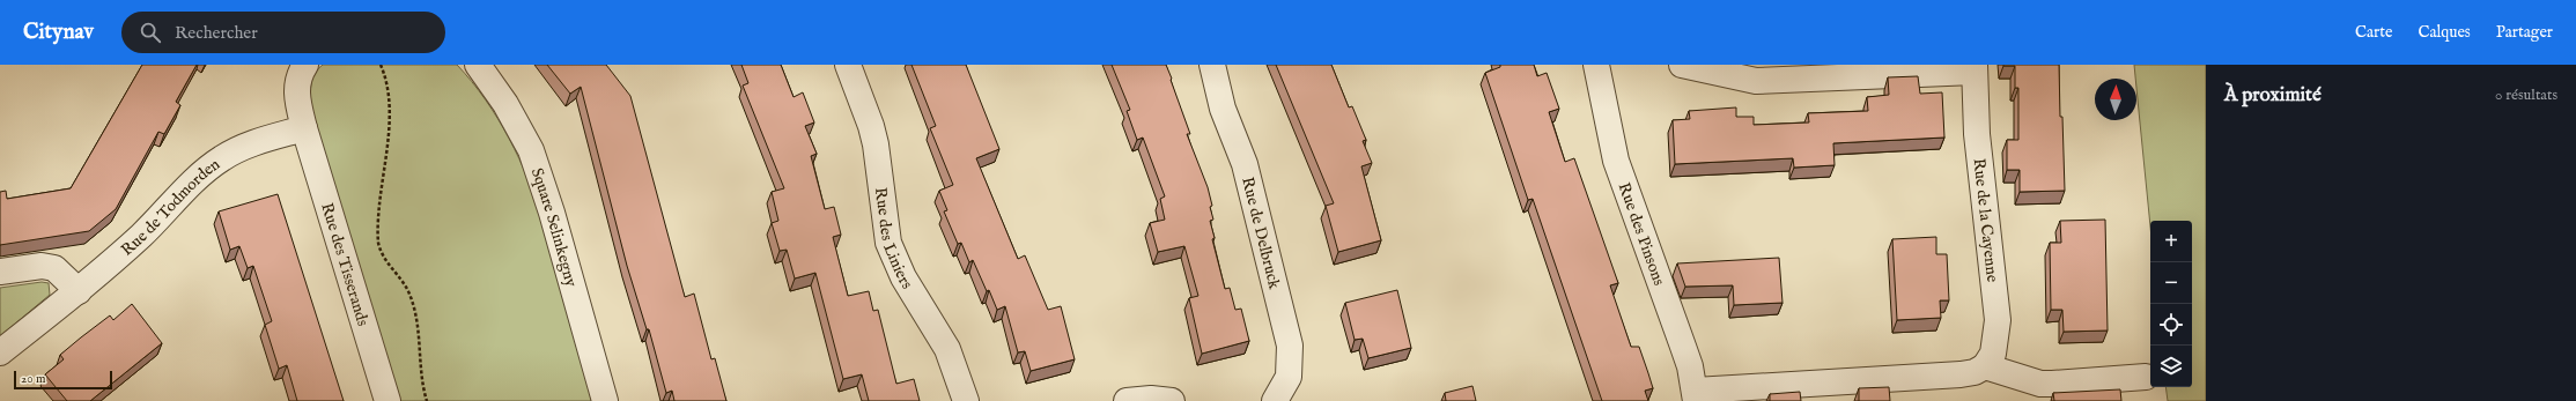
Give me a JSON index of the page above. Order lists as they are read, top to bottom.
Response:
{
  "streets": {
    "street": [
      "Rue de Todmorden",
      "Rue de la Cayenne",
      "Square Selinkegny",
      "Rue de Delbruck",
      "Rue des Pinsons",
      "Rue des Liniers",
      "Rue des Tisserands"
    ]
  },
  "crossings": [
    ["Rue de Todmorden", "Rue des Tisserands"]
  ],
  "scale_bar": "20 m",
  "north": "top",
  "page": {
    "header": "Citynav",
    "search": "Rechercher",
    "nav": ["Carte", "Calques", "Partager"],
    "heading": ["À proximité", "0 résultats"],
    "map_buttons": ["+", "−"],
    "scale": "20 m"
  }
}
